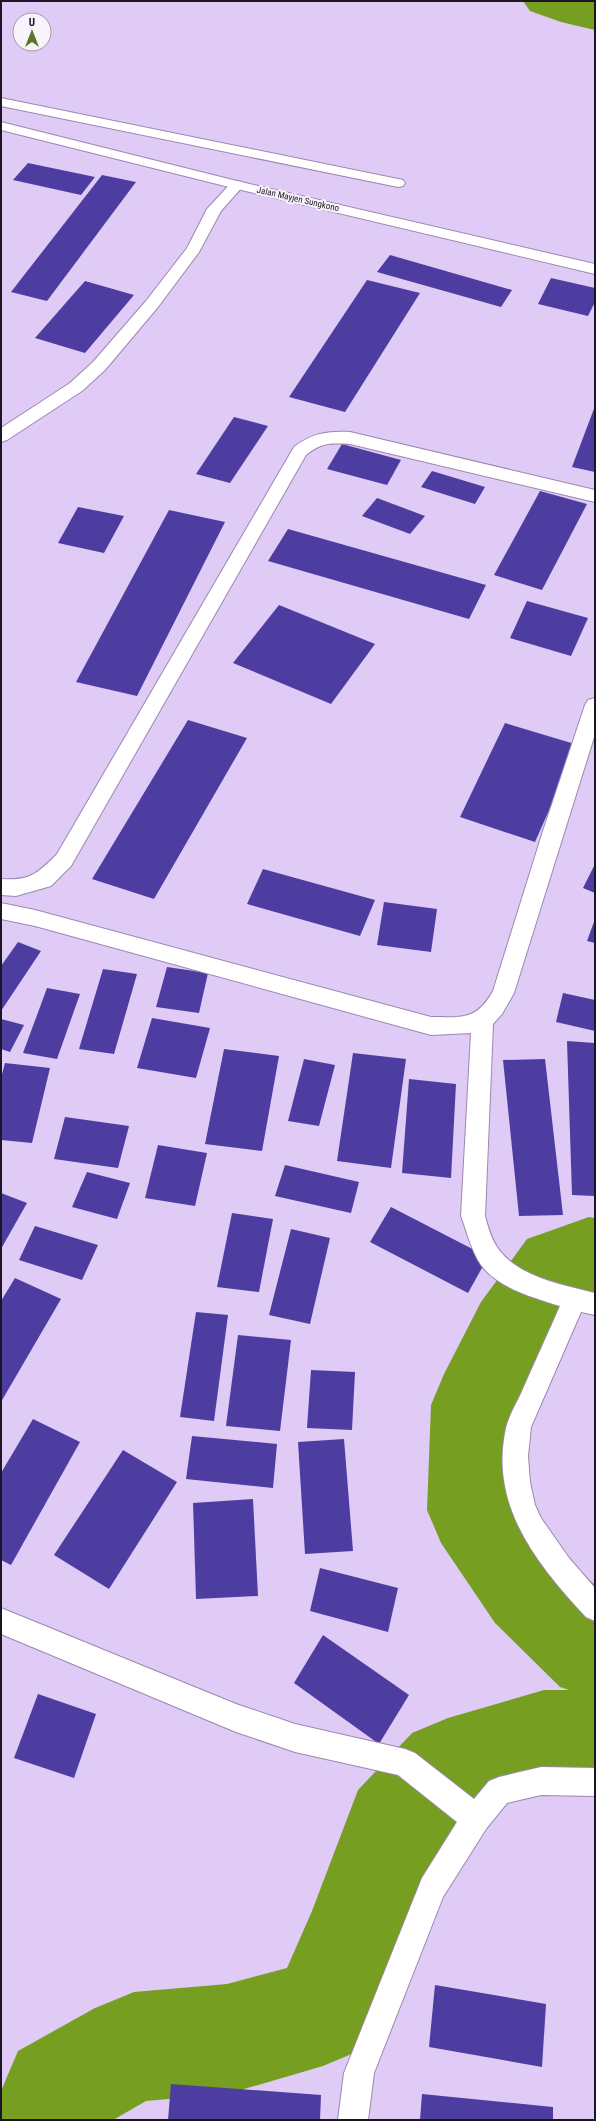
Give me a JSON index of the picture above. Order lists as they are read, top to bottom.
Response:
{
  "streets": {
    "street": ["Jalan Mayjen Sungkono"]
  },
  "north": "top"
}
